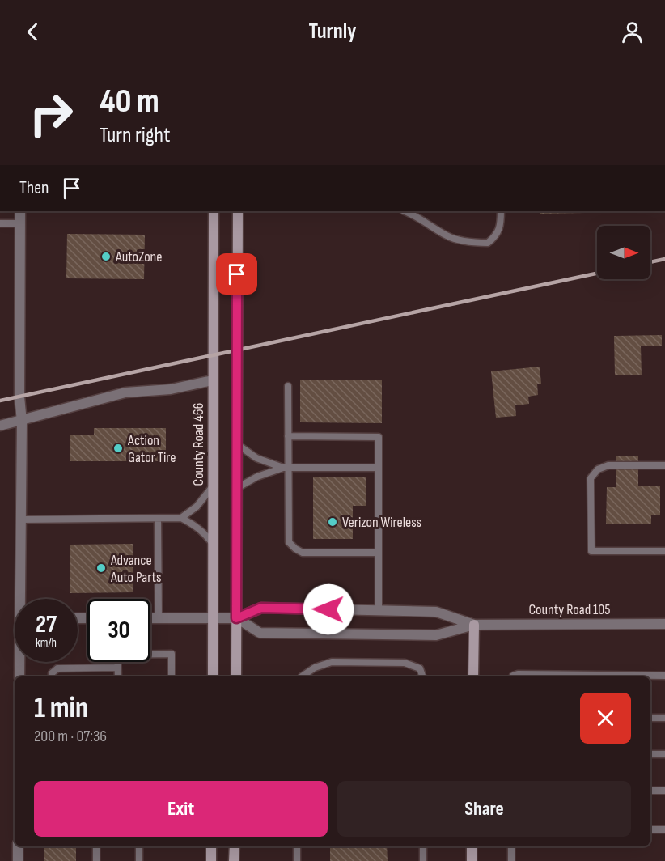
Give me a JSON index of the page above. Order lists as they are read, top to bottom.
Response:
{
  "streets": {
    "main road": ["County Road 466"],
    "street": ["County Road 105"]
  },
  "places": [
    "AutoZone",
    "Action Gator Tire",
    "Verizon Wireless",
    "Advance Auto Parts"
  ],
  "north": "right",
  "page": {
    "header": "Turnly",
    "turn": ["40 m", "Turn right"],
    "then": "Then",
    "speed": "27 km/h",
    "limit": "30",
    "heading": ["1 min", "200 m · 07:36"],
    "buttons": ["Exit", "Share"]
  }
}
